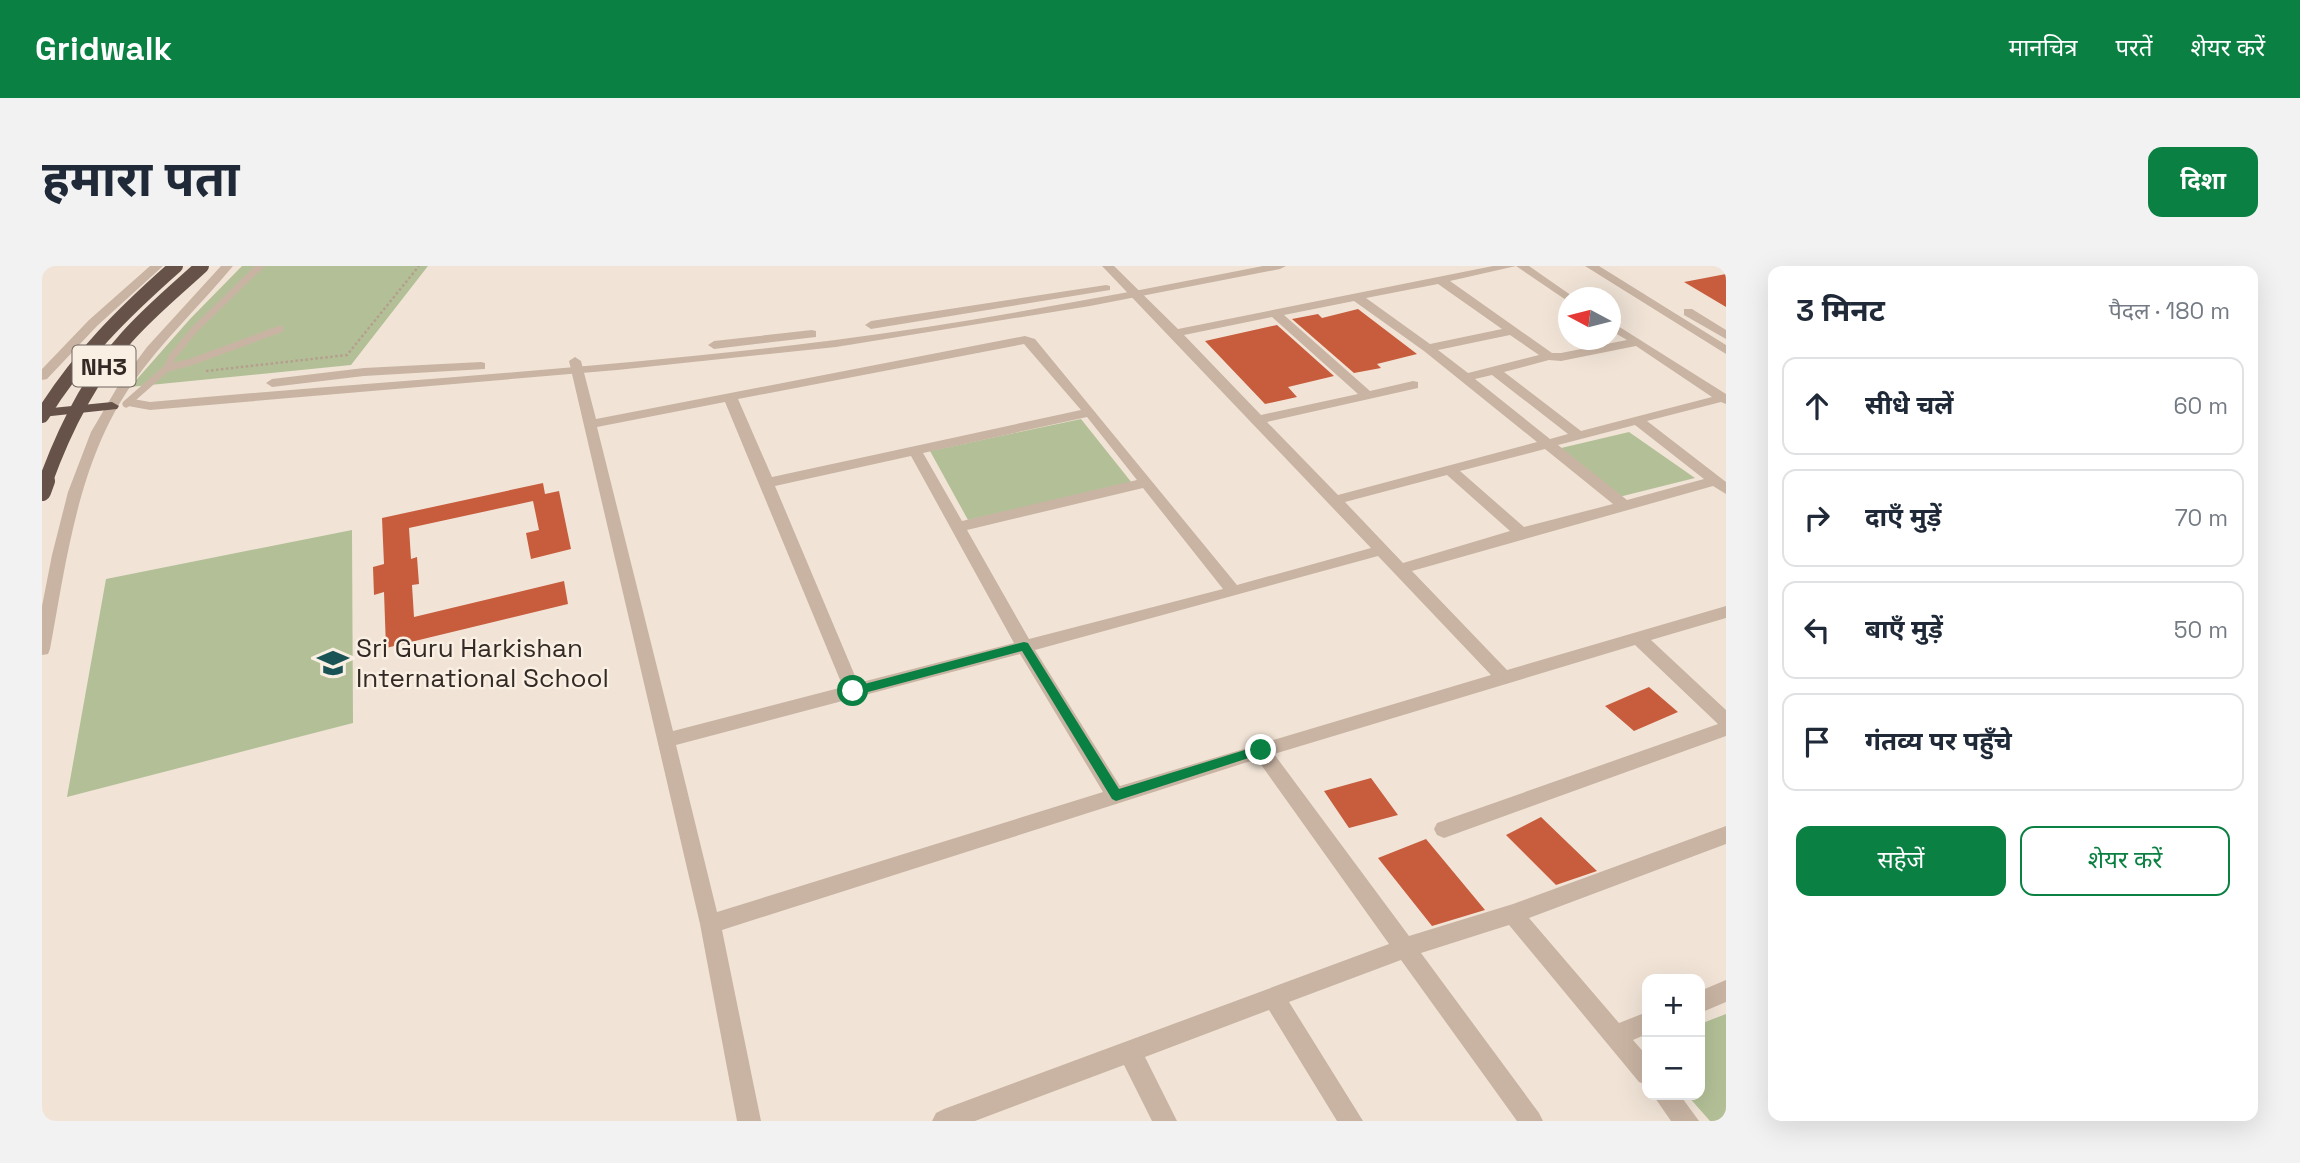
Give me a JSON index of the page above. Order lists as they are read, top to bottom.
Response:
{
  "streets": {
    "highway": ["NH3"]
  },
  "places": {
    "school or university": ["Sri Guru Harkishan International School"]
  },
  "north": "left",
  "page": {
    "header": "Gridwalk",
    "nav": ["मानचित्र", "परतें", "शेयर करें"],
    "buttons": [
      "दिशा",
      ["सहेजें", "शेयर करें"]
    ],
    "title": "हमारा पता",
    "heading": ["3 मिनट", "पैदल · 180 m"],
    "list": [
      ["सीधे चलें", "60 m"],
      ["दाएँ मुड़ें", "70 m"],
      ["बाएँ मुड़ें", "50 m"],
      "गंतव्य पर पहुँचे"
    ],
    "map_buttons": ["+", "−"]
  }
}
